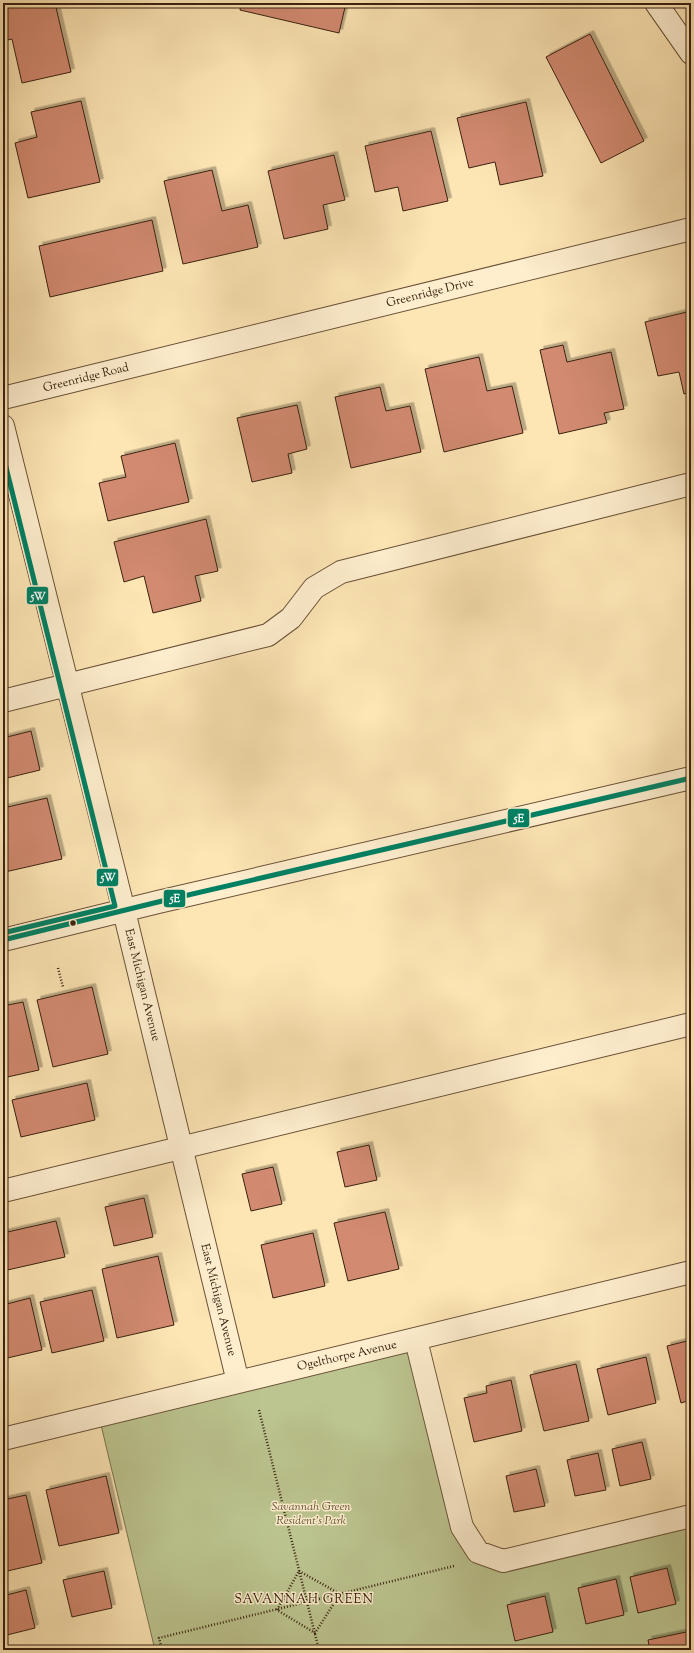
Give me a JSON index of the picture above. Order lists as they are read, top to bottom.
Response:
{
  "streets": {
    "street": [
      "Greenridge Drive",
      "Greenridge Road",
      "East Michigan Avenue",
      "Ogelthorpe Avenue"
    ]
  },
  "crossings": [
    ["Greenridge Drive", "Greenridge Road"],
    ["East Michigan Avenue", "Ogelthorpe Avenue"]
  ],
  "districts": ["SAVANNAH GREEN"],
  "parks": ["Savannah Green Resident's Park"],
  "lines": ["transit line 5W", "transit line 5E"]
}
